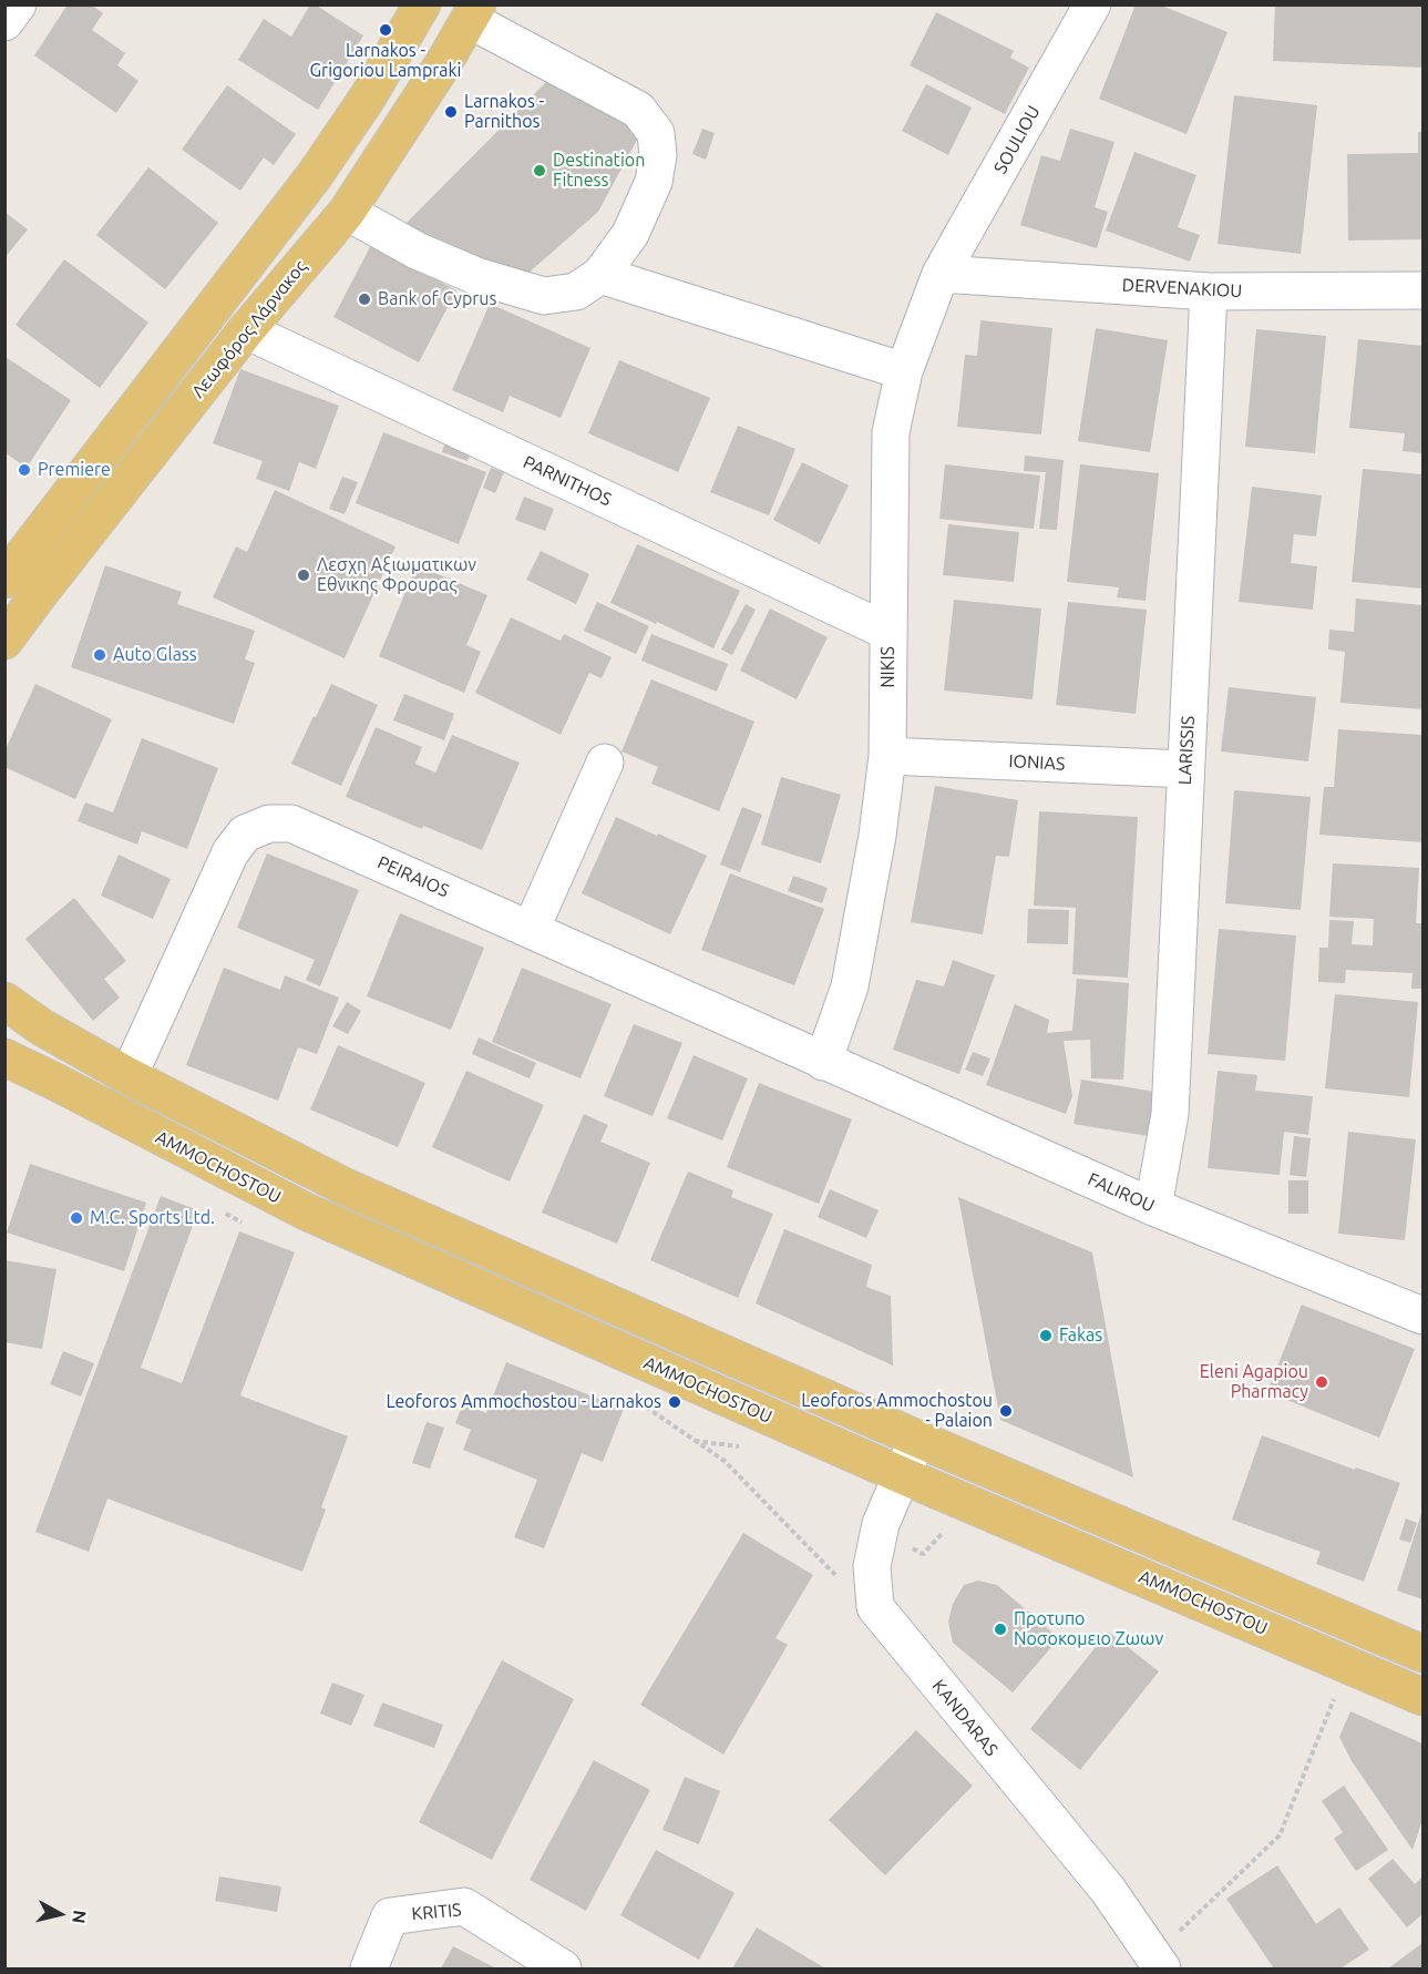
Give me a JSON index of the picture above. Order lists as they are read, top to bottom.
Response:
{
  "streets": {
    "main road": ["Λεωφόρος Λάρνακος", "AMMOCHOSTOU"],
    "street": [
      "SOULIOU",
      "DERVENAKIOU",
      "PARNITHOS",
      "NIKIS",
      "LARISSIS",
      "IONIAS",
      "PEIRAIOS",
      "FALIROU",
      "KANDARAS",
      "KRITIS"
    ]
  },
  "crossings": [
    ["SOULIOU", "DERVENAKIOU"],
    ["SOULIOU", "NIKIS"],
    ["DERVENAKIOU", "NIKIS"],
    ["DERVENAKIOU", "LARISSIS"],
    ["Λεωφόρος Λάρνακος", "PARNITHOS"],
    ["PARNITHOS", "NIKIS"],
    ["NIKIS", "IONIAS"],
    ["NIKIS", "PEIRAIOS"],
    ["NIKIS", "FALIROU"],
    ["LARISSIS", "IONIAS"],
    ["LARISSIS", "FALIROU"],
    ["PEIRAIOS", "FALIROU"]
  ],
  "places": [
    "Larnakos - Grigoriou Lampraki",
    "Larnakos - Parnithos",
    "Destination Fitness",
    "Bank of Cyprus",
    "Premiere",
    "Λεσχη Αξιωματικων Εθνικης Φρουρας",
    "Auto Glass",
    "M.C. Sports Ltd.",
    "Fakas",
    "Eleni Agapiou Pharmacy",
    "Leoforos Ammochostou - Larnakos",
    "Leoforos Ammochostou - Palaion",
    "Προτυπο Νοσοκομειο Ζωων"
  ],
  "north": "right"
}
